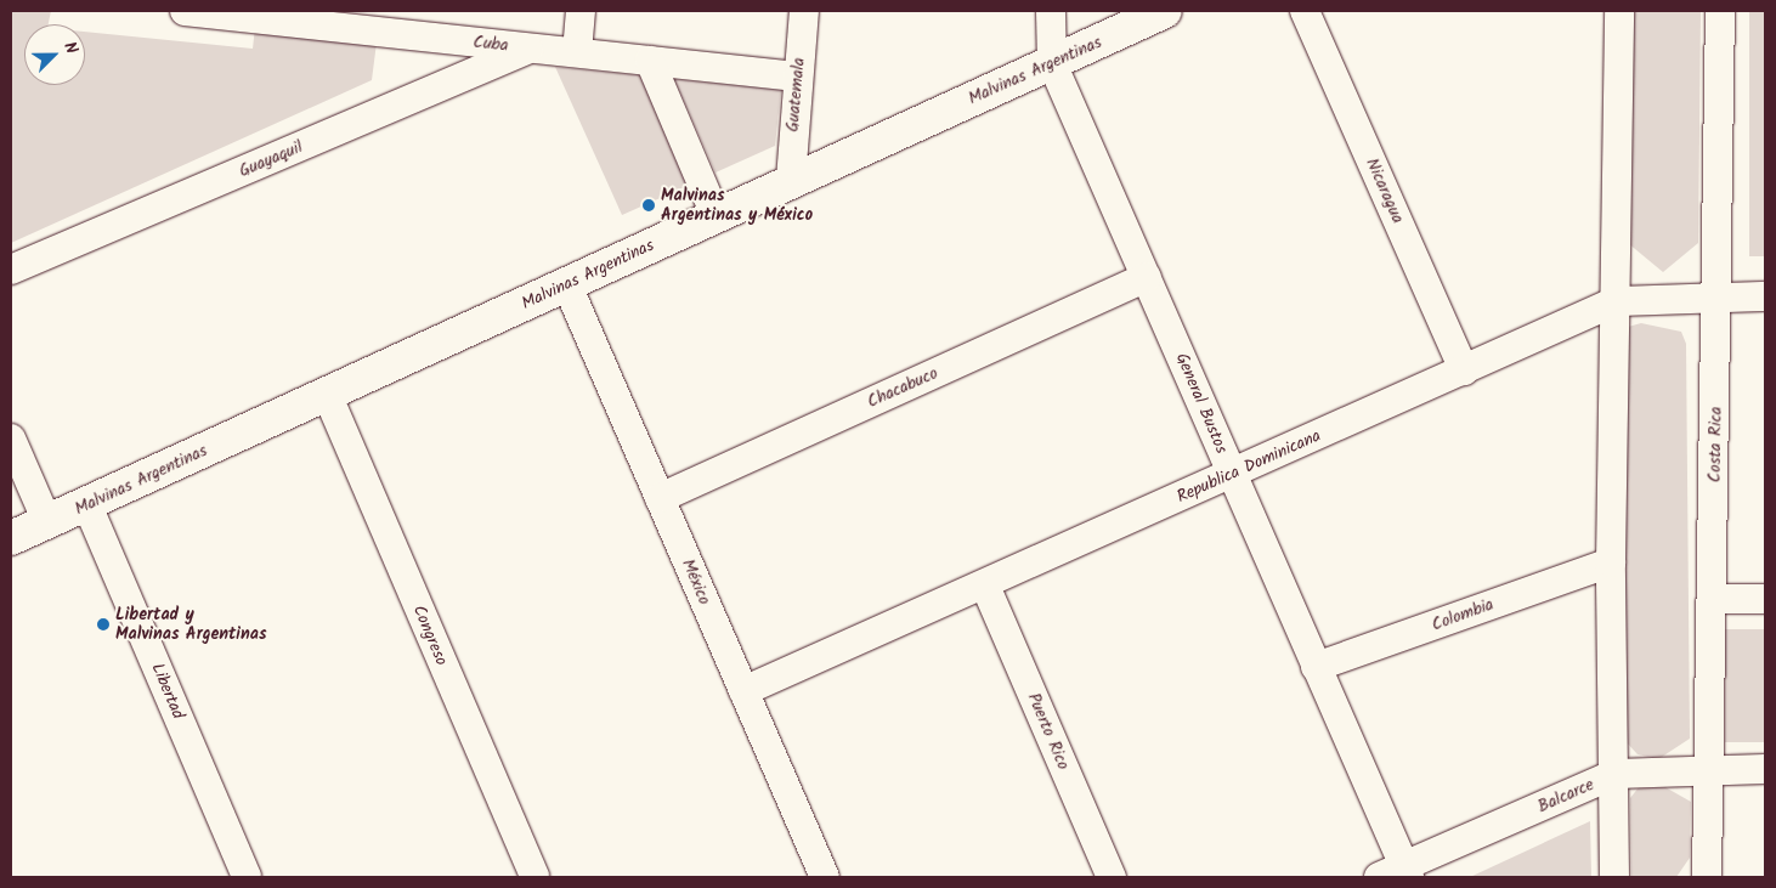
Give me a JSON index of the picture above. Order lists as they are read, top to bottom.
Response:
{
  "streets": {
    "street": [
      "Cuba",
      "Malvinas Argentinas",
      "Guatemala",
      "Guayaquil",
      "Nicaragua",
      "Chacabuco",
      "General Bustos",
      "Costa Rica",
      "Republica Dominicana",
      "México",
      "Colombia",
      "Congreso",
      "Libertad",
      "Puerto Rico",
      "Balcarce"
    ]
  },
  "crossings": [
    ["Cuba", "Guatemala"],
    ["Cuba", "Guayaquil"],
    ["Malvinas Argentinas", "Guatemala"],
    ["Malvinas Argentinas", "General Bustos"],
    ["Malvinas Argentinas", "México"],
    ["Malvinas Argentinas", "Congreso"],
    ["Malvinas Argentinas", "Libertad"],
    ["Nicaragua", "Republica Dominicana"],
    ["Chacabuco", "General Bustos"],
    ["Chacabuco", "México"],
    ["General Bustos", "Republica Dominicana"],
    ["General Bustos", "Colombia"],
    ["General Bustos", "Balcarce"],
    ["Costa Rica", "Republica Dominicana"],
    ["Costa Rica", "Balcarce"],
    ["Republica Dominicana", "México"],
    ["Republica Dominicana", "Puerto Rico"]
  ],
  "places": ["Malvinas Argentinas y México", "Libertad y Malvinas Argentinas"],
  "north": "top right"
}
